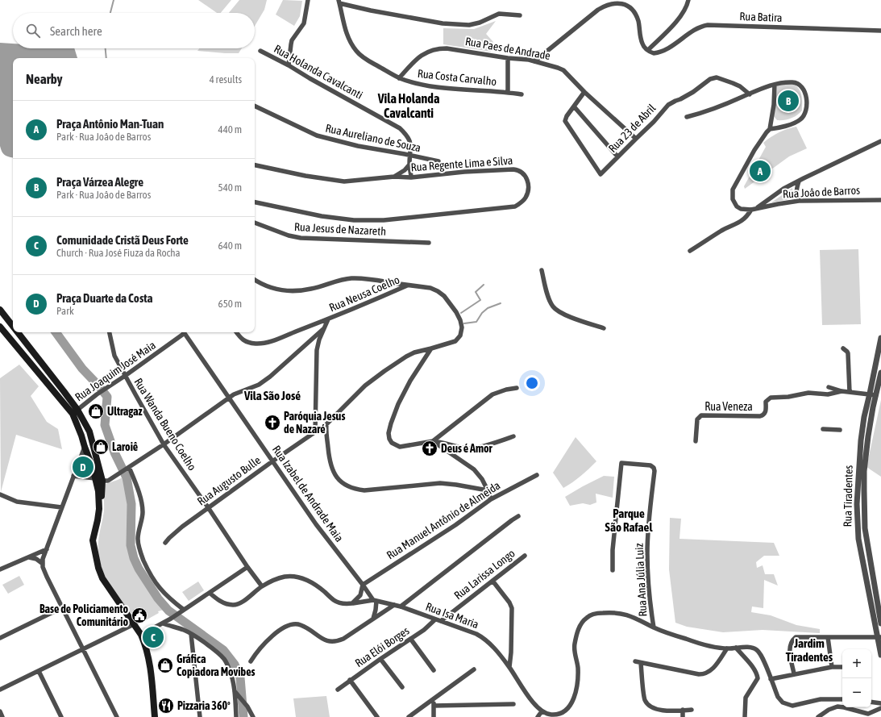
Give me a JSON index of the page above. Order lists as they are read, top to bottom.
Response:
{
  "streets": {
    "street": [
      "Rua Batira",
      "Rua Paes de Andrade",
      "Rua Holanda Cavalcanti",
      "Rua Costa Carvalho",
      "Rua 23 de Abril",
      "Rua Aureliano de Souza",
      "Rua Regente Lima e Silva",
      "Rua Joâo de Barros",
      "Rua Jesus de Nazareth",
      "Rua Neusa Coelho",
      "Rua Joaquim José Maia",
      "Rua Veneza",
      "Rua Wanda Bueno Coelho",
      "Rua Augusto Bulle",
      "Rua Izabel de Andrade Maia",
      "Rua Tiradentes",
      "Rua Manuel Antônio de Almeida",
      "Rua Larissa Longo",
      "Rua Ana Júlia Luiz",
      "Rua Isa Maria",
      "Rua Elói Borges"
    ]
  },
  "crossings": [
    ["Rua Paes de Andrade", "Rua Costa Carvalho"],
    ["Rua Paes de Andrade", "Rua 23 de Abril"],
    ["Rua Holanda Cavalcanti", "Rua Aureliano de Souza"],
    ["Rua Holanda Cavalcanti", "Rua Regente Lima e Silva"],
    ["Rua Neusa Coelho", "Rua Wanda Bueno Coelho"],
    ["Rua Neusa Coelho", "Rua Izabel de Andrade Maia"],
    ["Rua Joaquim José Maia", "Rua Wanda Bueno Coelho"],
    ["Rua Wanda Bueno Coelho", "Rua Augusto Bulle"],
    ["Rua Augusto Bulle", "Rua Izabel de Andrade Maia"],
    ["Rua Izabel de Andrade Maia", "Rua Manuel Antônio de Almeida"],
    ["Rua Izabel de Andrade Maia", "Rua Isa Maria"],
    ["Rua Larissa Longo", "Rua Isa Maria"],
    ["Rua Isa Maria", "Rua Elói Borges"]
  ],
  "districts": [
    "Vila Holanda Cavalcanti",
    "Vila São José",
    "Parque São Rafael",
    "Jardim Tiradentes"
  ],
  "places": {
    "shop": ["Ultragaz", "Laroiê", "Gráfica Copiadora Movibes"],
    "church": ["Paróquia Jesus de Nazaré", "Deus é Amor"],
    "public building": ["Base de Policiamento Comunitário"],
    "restaurant": ["Pizzaria 360º"]
  },
  "page": {
    "search": "Search here",
    "heading": ["Nearby", "4 results"],
    "pins": [
      "B",
      "A",
      "D",
      "C"
    ],
    "list": [
      {
        "mark": "A",
        "name": "Praça Antônio Man-Tuan",
        "note": "Park · Rua Joâo de Barros",
        "value": "440 m"
      },
      {
        "mark": "B",
        "name": "Praça Várzea Alegre",
        "note": "Park · Rua Joâo de Barros",
        "value": "540 m"
      },
      {
        "mark": "C",
        "name": "Comunidade Cristã Deus Forte",
        "note": "Church · Rua José Fiuza da Rocha",
        "value": "640 m"
      },
      {
        "mark": "D",
        "name": "Praça Duarte da Costa",
        "note": "Park",
        "value": "650 m"
      }
    ],
    "map_buttons": ["+", "−"]
  }
}
